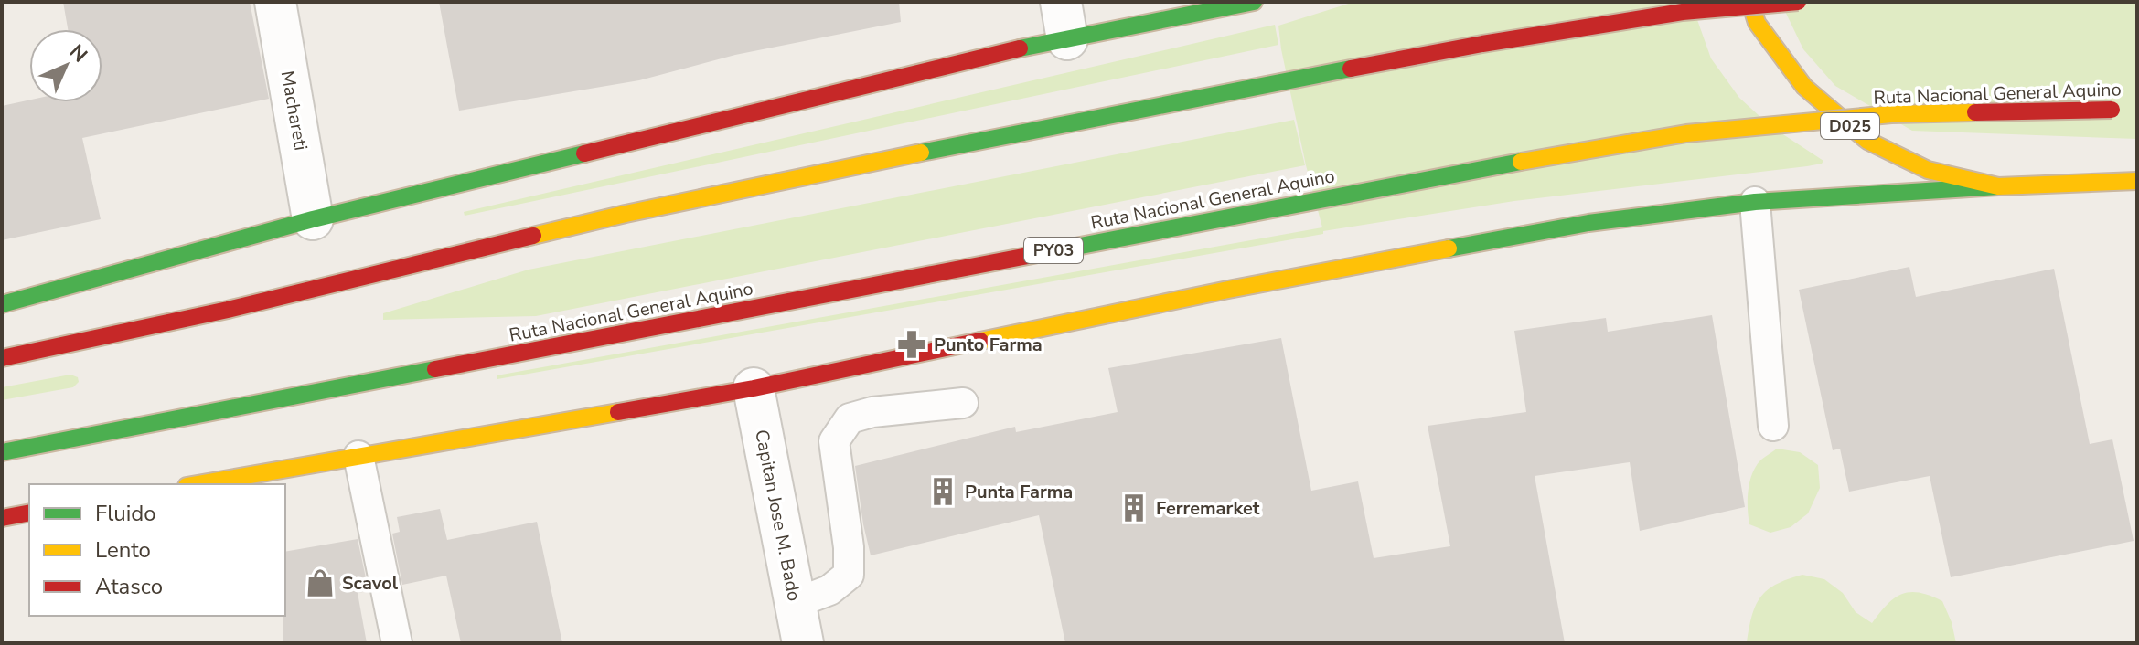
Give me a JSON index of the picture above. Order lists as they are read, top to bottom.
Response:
{
  "streets": {
    "highway": ["Ruta Nacional General Aquino", "D025", "PY03"],
    "street": ["Machareti", "Capitan Jose M. Bado"]
  },
  "places": {
    "pharmacy": ["Punto Farma"],
    "building": ["Punta Farma", "Ferremarket"],
    "shop": ["Scavol"]
  },
  "legend": ["Fluido", "Lento", "Atasco"],
  "north": "top right"
}
